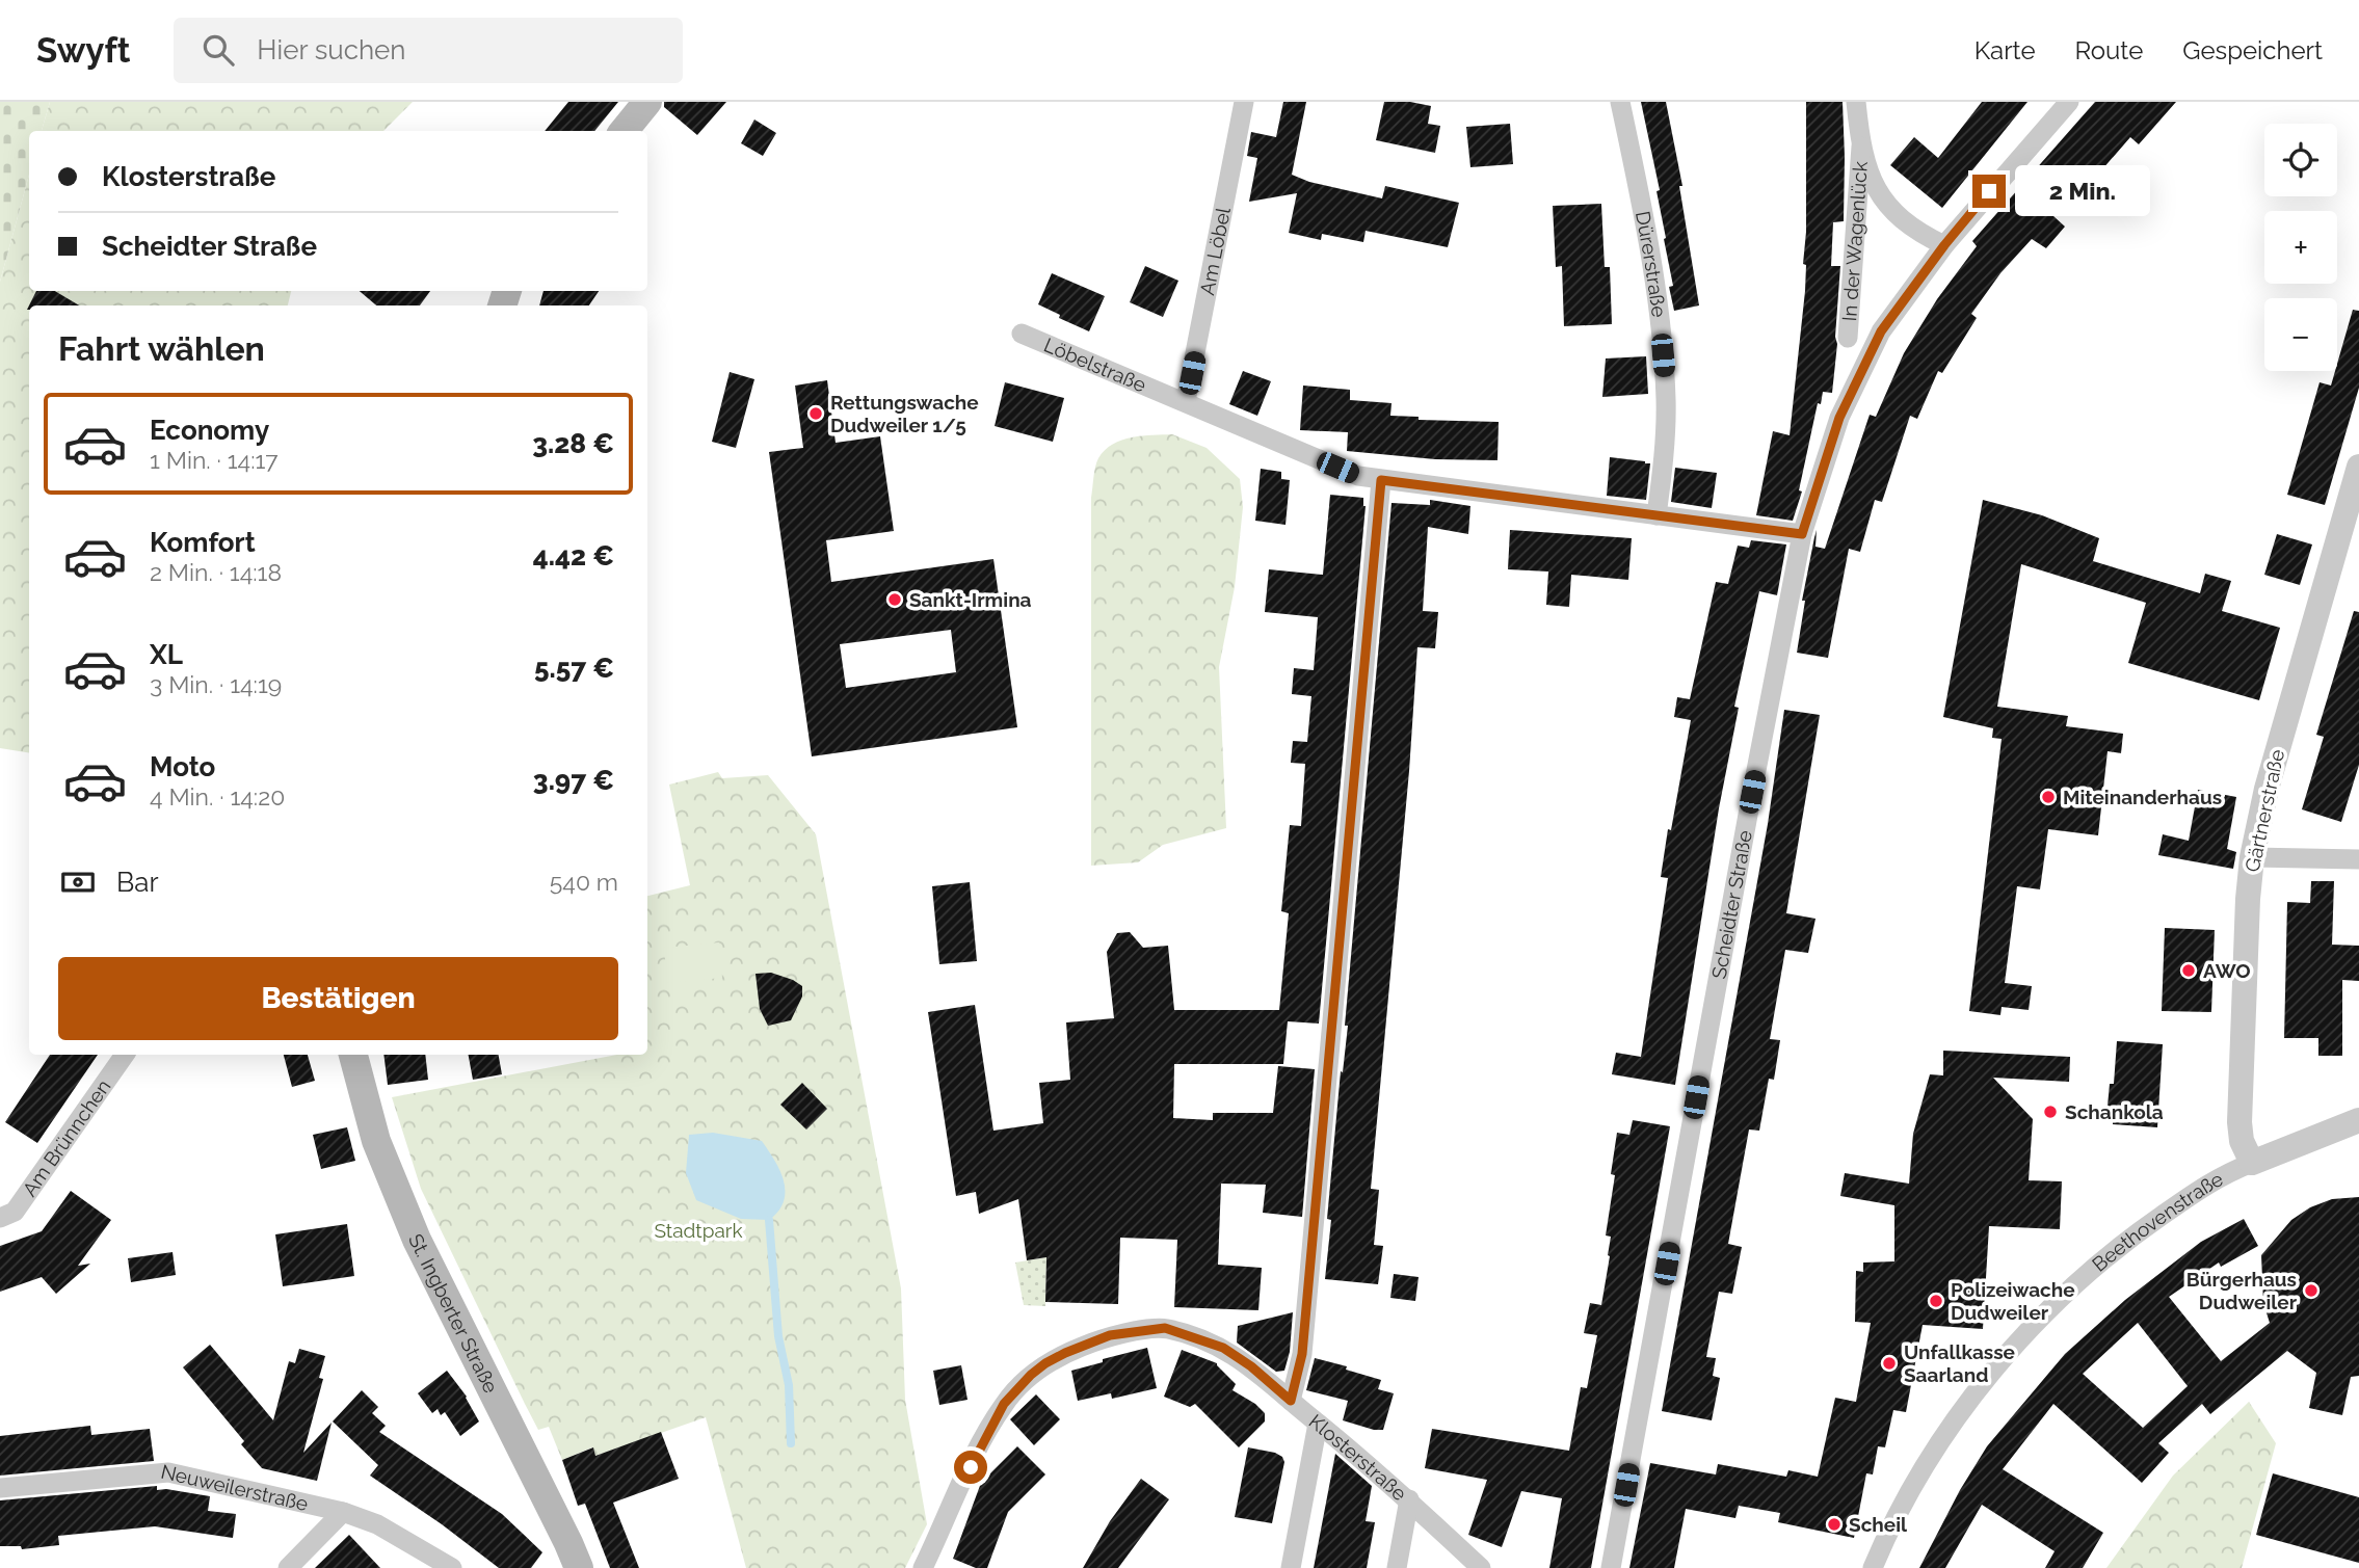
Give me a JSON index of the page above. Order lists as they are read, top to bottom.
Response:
{
  "streets": {
    "main road": ["St. Ingberter Straße"],
    "street": [
      "In der Wagenlück",
      "Am Löbel",
      "Dürerstraße",
      "Löbelstraße",
      "Gärtnerstraße",
      "Scheidter Straße",
      "Am Brünnchen",
      "Beethovenstraße",
      "Klosterstraße",
      "Neuweilerstraße"
    ]
  },
  "crossings": [
    ["In der Wagenlück", "Scheidter Straße"],
    ["Am Löbel", "Löbelstraße"],
    ["Dürerstraße", "Löbelstraße"],
    ["Löbelstraße", "Scheidter Straße"],
    ["Gärtnerstraße", "Beethovenstraße"]
  ],
  "parks": ["Stadtpark"],
  "places": [
    "Rettungswache Dudweiler 1/5",
    "Sankt-Irmina",
    "Miteinanderhaus",
    "AWO",
    "Schankola",
    "Bürgerhaus Dudweiler",
    "Polizeiwache Dudweiler",
    "Unfallkasse Saarland",
    "Scheil"
  ],
  "page": {
    "header": "Swyft",
    "search": "Hier suchen",
    "nav": ["Karte", "Route", "Gespeichert"],
    "map_buttons": ["+", "−"],
    "banner": ["Klosterstraße", "Scheidter Straße"],
    "bubble": "2 Min.",
    "heading": "Fahrt wählen",
    "list": [
      {
        "name": "Economy",
        "note": "1 Min. · 14:17",
        "value": "3.28 €"
      },
      {
        "name": "Komfort",
        "note": "2 Min. · 14:18",
        "value": "4.42 €"
      },
      {
        "name": "XL",
        "note": "3 Min. · 14:19",
        "value": "5.57 €"
      },
      {
        "name": "Moto",
        "note": "4 Min. · 14:20",
        "value": "3.97 €"
      }
    ],
    "pay": ["Bar", "540 m"],
    "buttons": "Bestätigen"
  }
}
